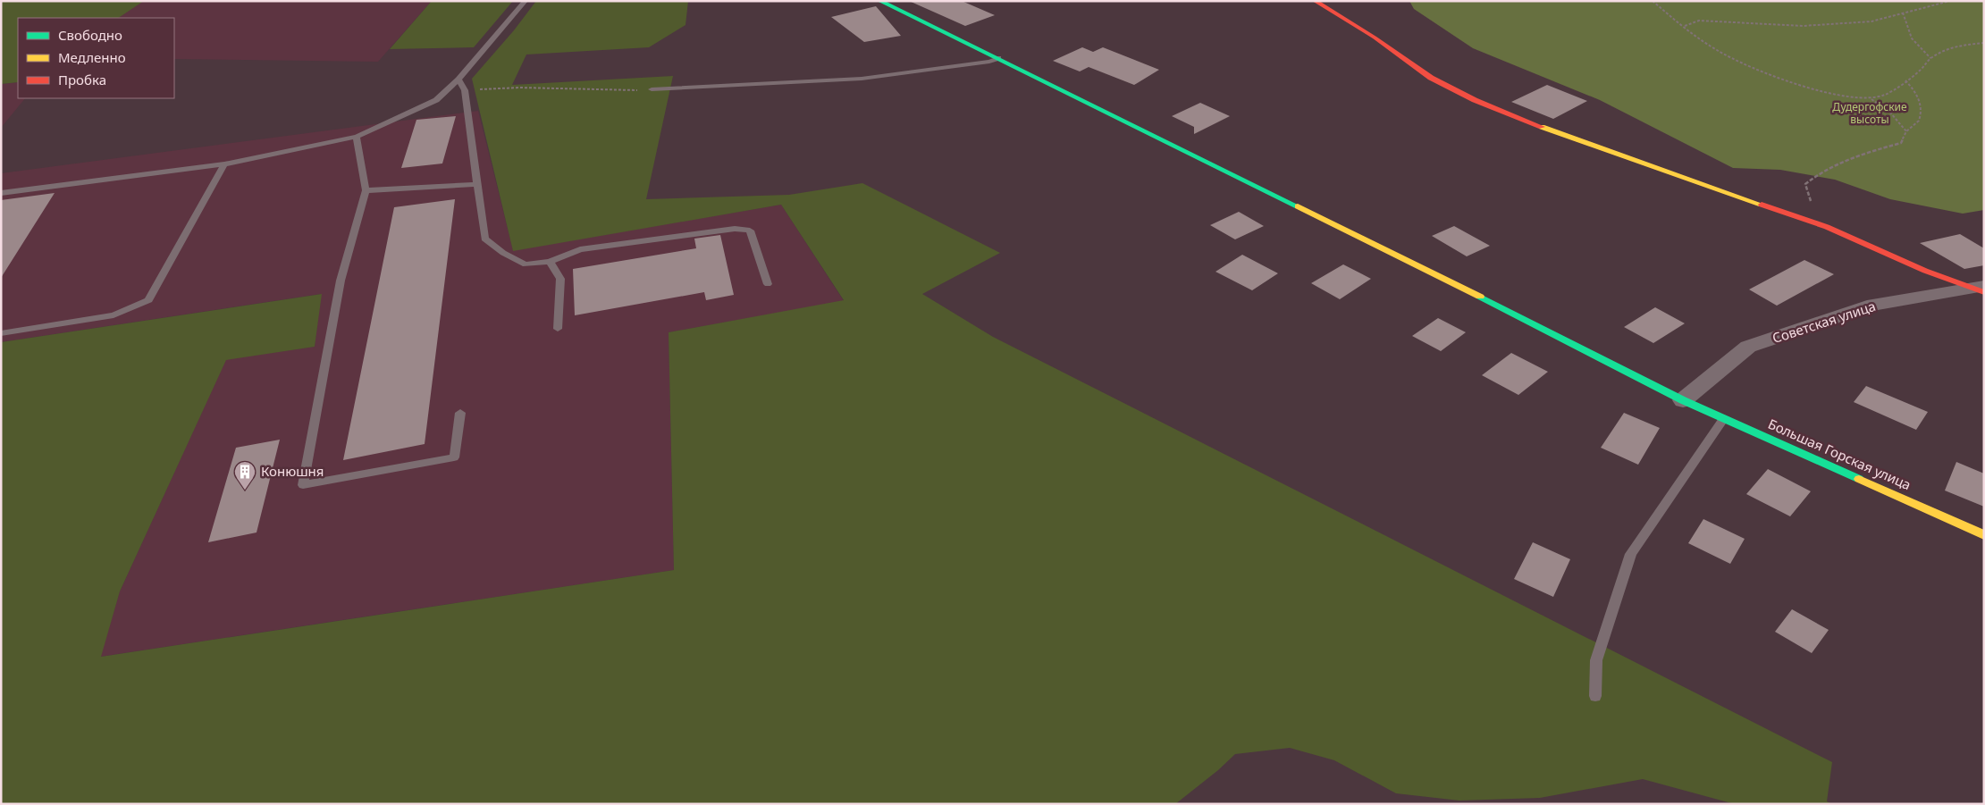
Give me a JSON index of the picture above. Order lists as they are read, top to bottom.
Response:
{
  "streets": {
    "street": ["Советская улица", "Большая Горская улица"]
  },
  "crossings": [
    ["Советская улица", "Большая Горская улица"]
  ],
  "parks": ["Дудергофские высоты"],
  "places": {
    "building": ["Конюшня"]
  },
  "legend": ["Свободно", "Медленно", "Пробка"]
}
